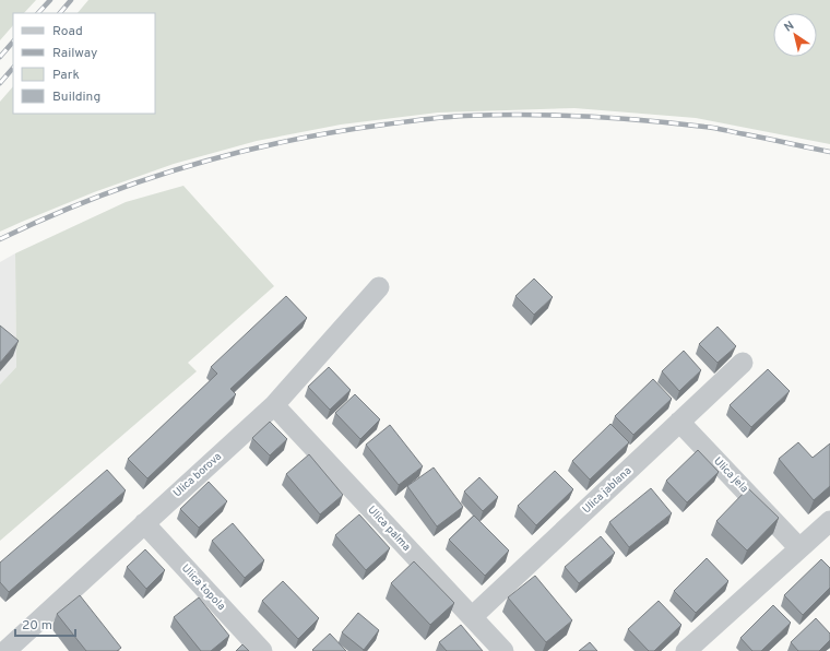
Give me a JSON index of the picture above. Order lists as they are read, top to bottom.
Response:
{
  "streets": {
    "street": [
      "Ulica borova",
      "Ulica jela",
      "Ulica jablana",
      "Ulica palma",
      "Ulica topola"
    ]
  },
  "crossings": [
    ["Ulica borova", "Ulica palma"],
    ["Ulica borova", "Ulica topola"],
    ["Ulica jela", "Ulica jablana"],
    ["Ulica jablana", "Ulica palma"]
  ],
  "legend": [
    "Road",
    "Railway",
    "Park",
    "Building"
  ],
  "scale_bar": "20 m",
  "north": "top left"
}
